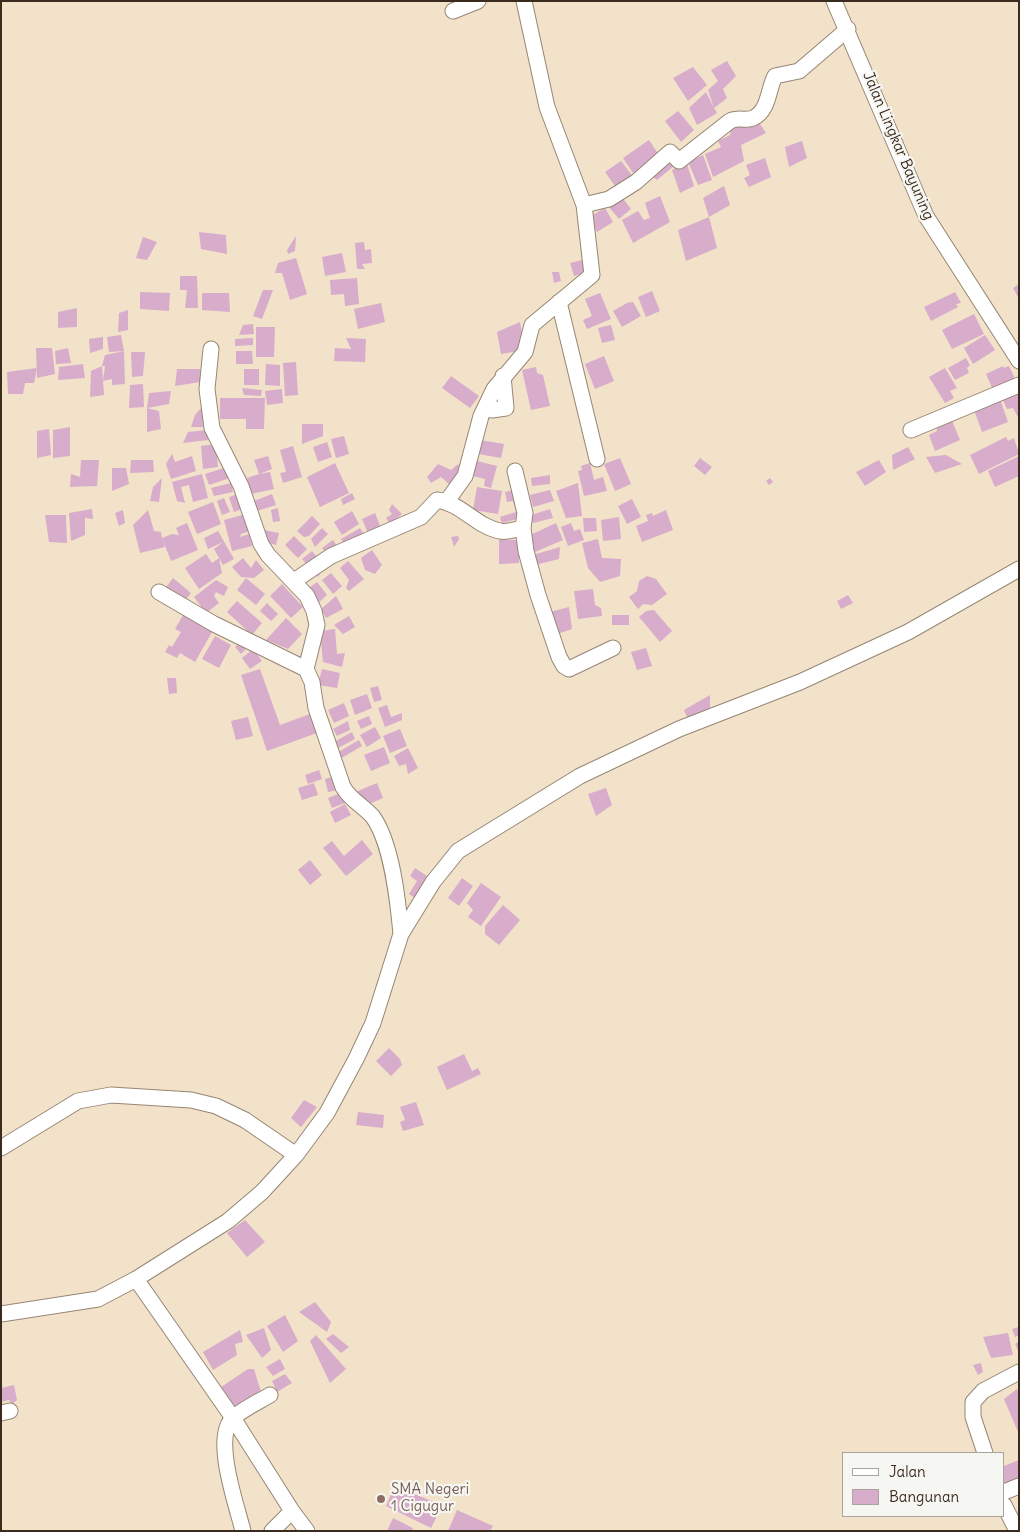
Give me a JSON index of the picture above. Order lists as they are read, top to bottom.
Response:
{
  "streets": {
    "street": ["Jalan Lingkar Bayuning"]
  },
  "places": ["SMA Negeri 1 Cigugur"],
  "legend": ["Jalan", "Bangunan"]
}
